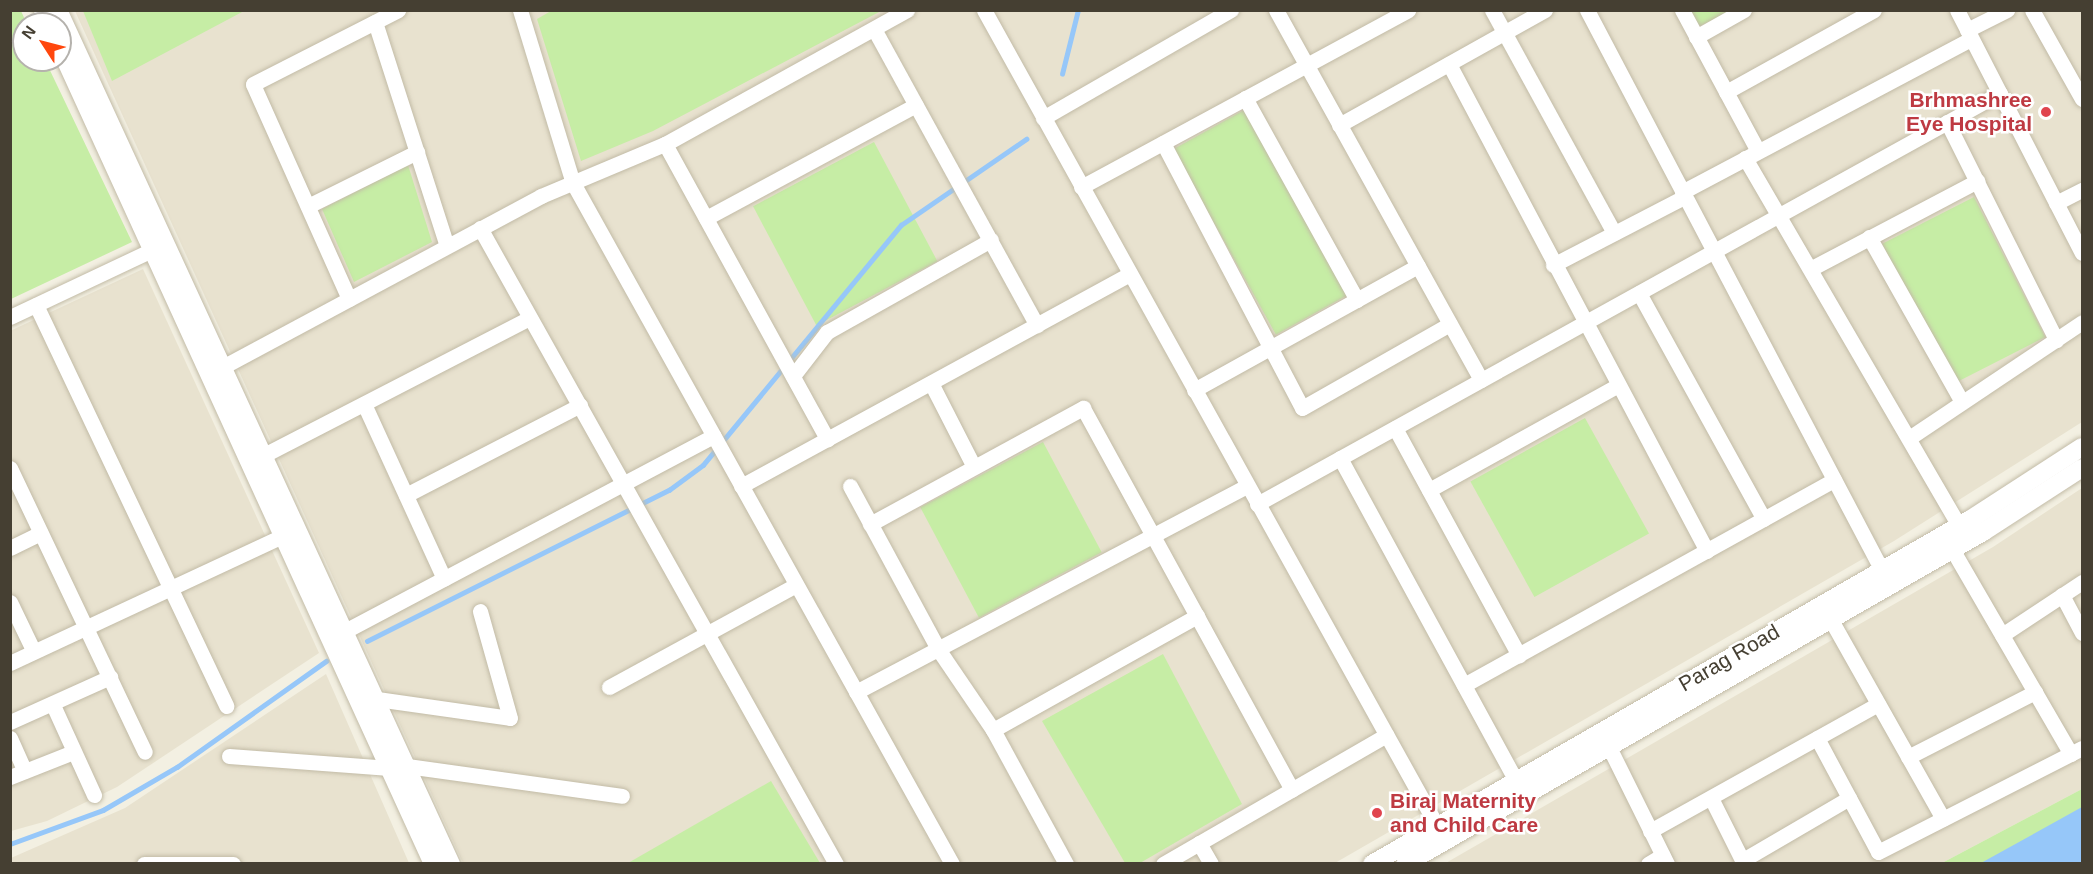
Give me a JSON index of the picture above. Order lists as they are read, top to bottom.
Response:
{
  "streets": {
    "street": ["Parag Road"]
  },
  "places": ["Brhmashree Eye Hospital", "Biraj Maternity and Child Care"],
  "north": "top left"
}
